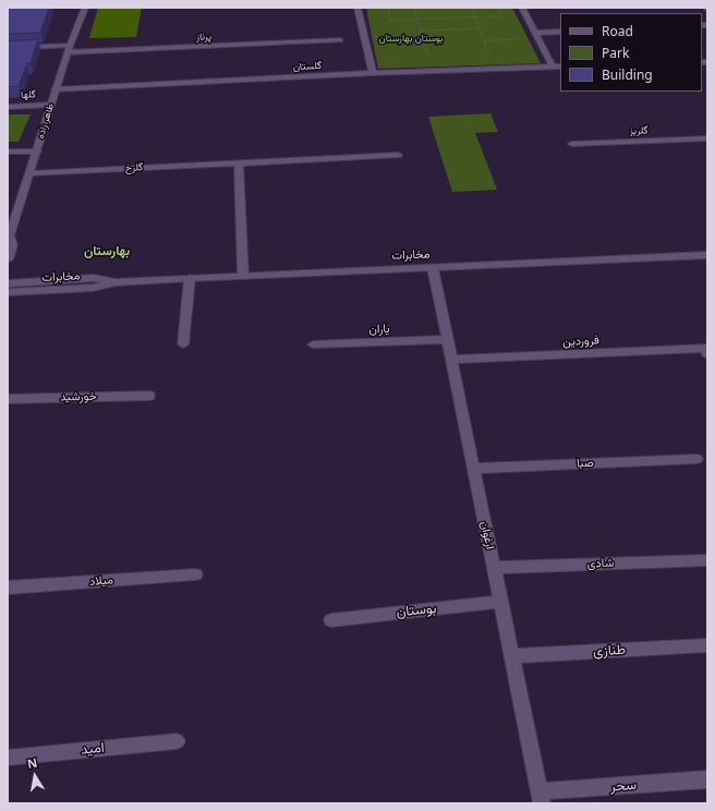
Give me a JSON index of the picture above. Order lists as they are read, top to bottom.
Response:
{
  "streets": {
    "street": [
      "پرناز",
      "گلستان",
      "گلها",
      "طاهر زاده",
      "گلریز",
      "گلرخ",
      "مخابرات",
      "یاران",
      "فروردین",
      "خورشید",
      "صبا",
      "ارغوان",
      "شادی",
      "میلاد",
      "بوستان",
      "طنازی",
      "امید",
      "سحر"
    ]
  },
  "crossings": [
    ["پرناز", "طاهر زاده"],
    ["گلستان", "طاهر زاده"],
    ["گلها", "طاهر زاده"],
    ["طاهر زاده", "گلرخ"],
    ["مخابرات", "ارغوان"],
    ["یاران", "ارغوان"],
    ["فروردین", "ارغوان"],
    ["صبا", "ارغوان"],
    ["ارغوان", "شادی"],
    ["ارغوان", "بوستان"],
    ["ارغوان", "طنازی"],
    ["ارغوان", "سحر"]
  ],
  "districts": ["بهارستان"],
  "parks": ["بوستان بهارستان"],
  "legend": ["Road", "Park", "Building"],
  "north": "top"
}
